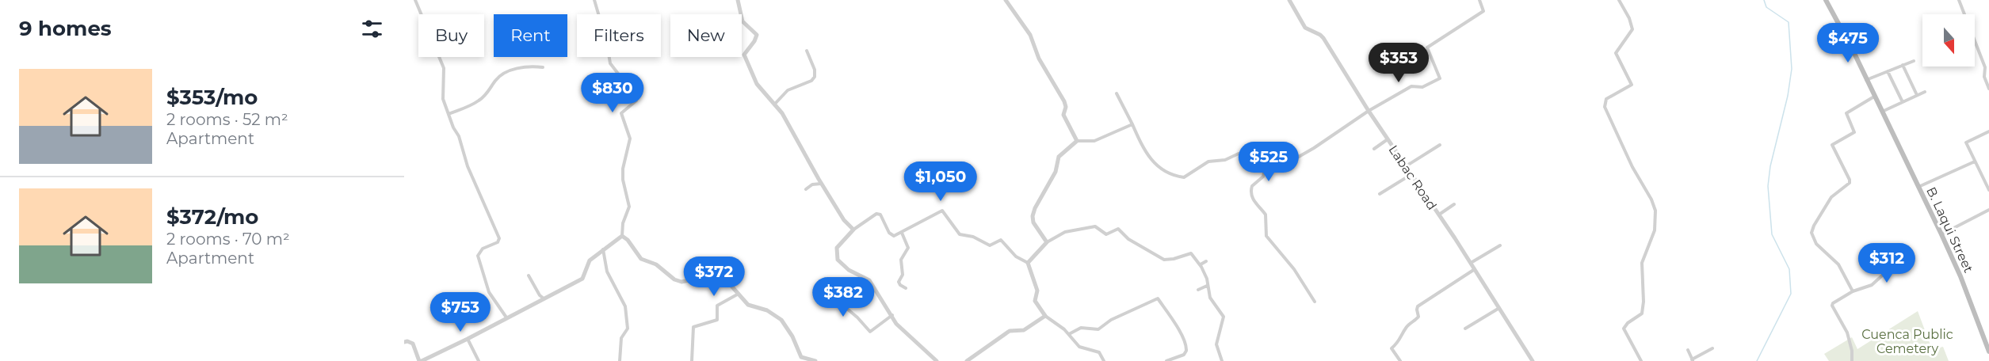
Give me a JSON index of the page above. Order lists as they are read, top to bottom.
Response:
{
  "streets": {
    "main road": ["B. Laqui Street"],
    "street": ["Labac Road"]
  },
  "parks": ["Cuenca Public Cemetery"],
  "north": "bottom",
  "page": {
    "heading": "9 homes",
    "chip": [
      "Buy",
      "Rent",
      "Filters",
      "New"
    ],
    "price": [
      "$475",
      "$353",
      "$830",
      "$525",
      "$1,050",
      "$312",
      "$372",
      "$382",
      "$753"
    ],
    "list": [
      {
        "name": "$353/mo",
        "note": "2 rooms · 52 m² · Apartment"
      },
      {
        "name": "$372/mo",
        "note": "2 rooms · 70 m² · Apartment"
      }
    ]
  }
}
